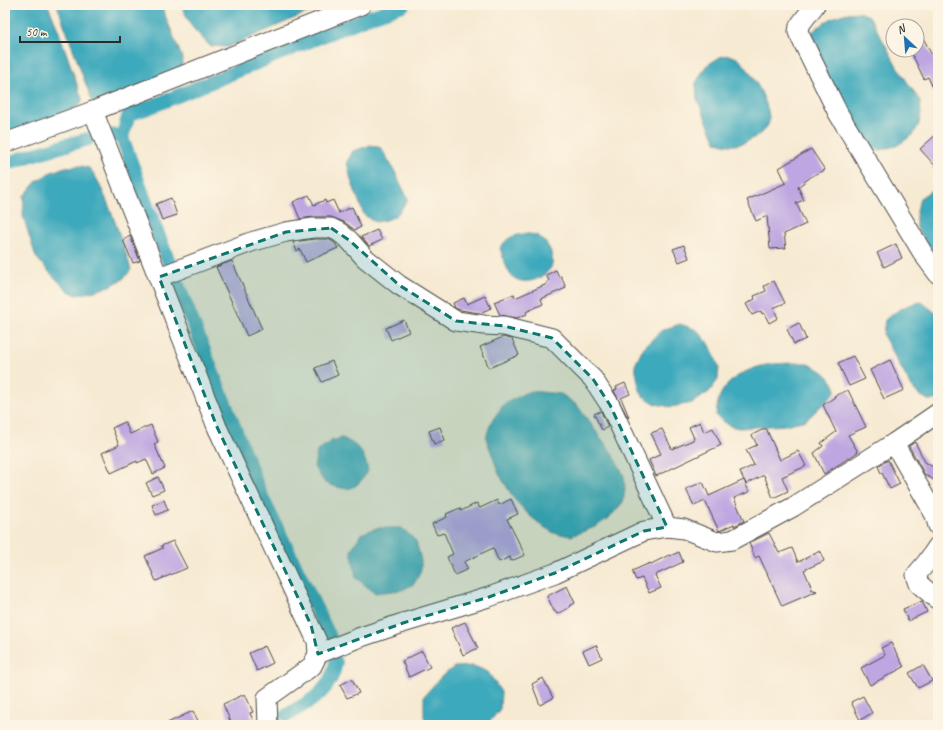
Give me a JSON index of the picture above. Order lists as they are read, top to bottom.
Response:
{
  "scale_bar": "50 m",
  "north": "top left"
}
